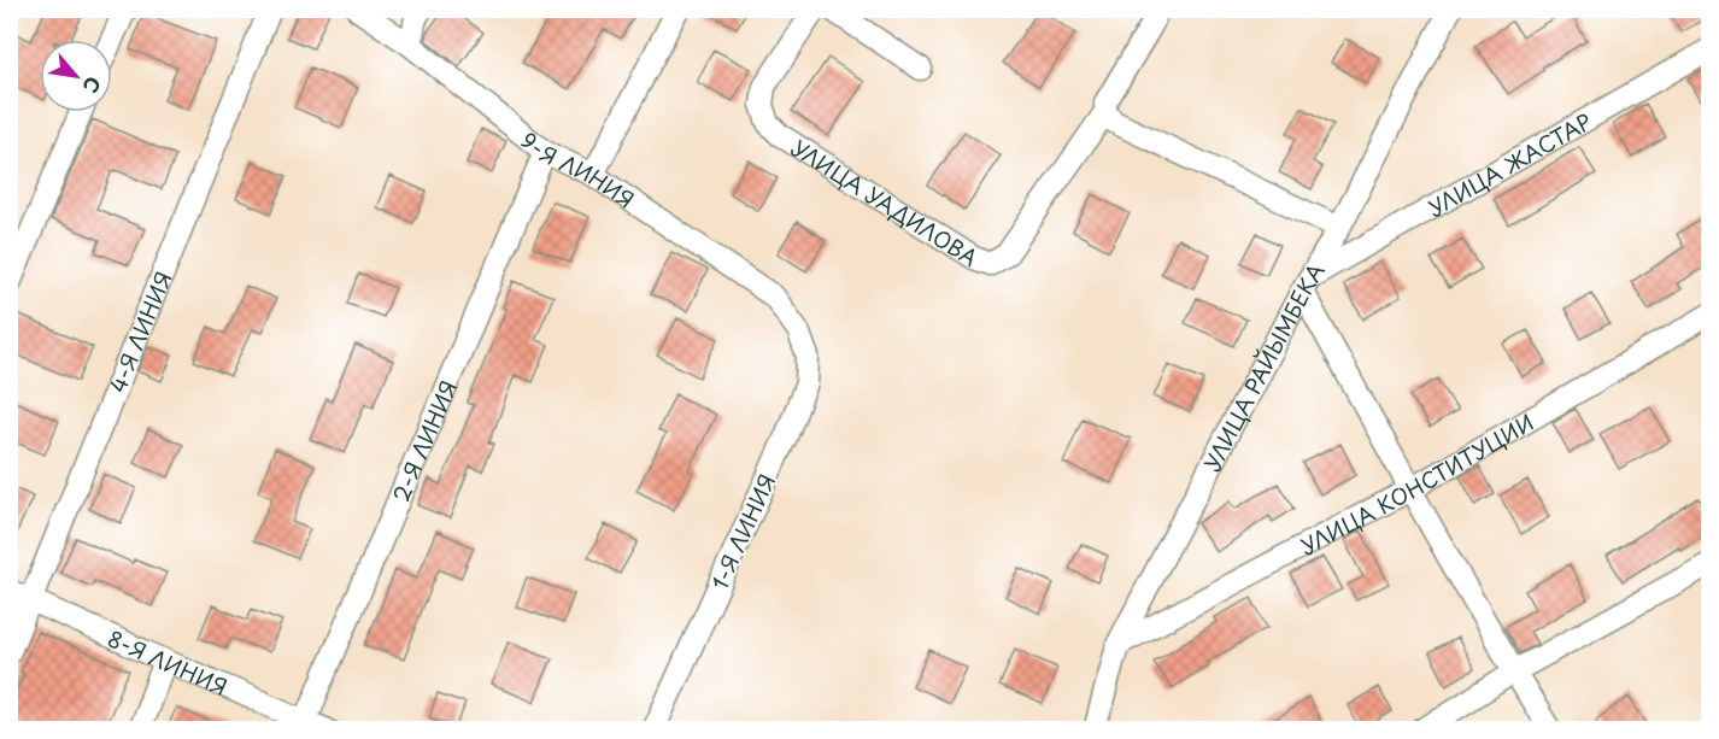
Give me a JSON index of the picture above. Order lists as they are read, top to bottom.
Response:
{
  "streets": {
    "street": [
      "УЛИЦА ЖАСТАР",
      "9-Я ЛИНИЯ",
      "УЛИЦА УАДИЛОВА",
      "4-Я ЛИНИЯ",
      "УЛИЦА РАЙЫМБЕКА",
      "2-Я ЛИНИЯ",
      "УЛИЦА КОНСТИТУЦИИ",
      "1-Я ЛИНИЯ",
      "8-Я ЛИНИЯ"
    ]
  },
  "crossings": [
    ["УЛИЦА ЖАСТАР", "УЛИЦА РАЙЫМБЕКА"],
    ["9-Я ЛИНИЯ", "2-Я ЛИНИЯ"],
    ["9-Я ЛИНИЯ", "1-Я ЛИНИЯ"],
    ["4-Я ЛИНИЯ", "8-Я ЛИНИЯ"],
    ["УЛИЦА РАЙЫМБЕКА", "УЛИЦА КОНСТИТУЦИИ"],
    ["2-Я ЛИНИЯ", "8-Я ЛИНИЯ"]
  ],
  "north": "bottom right"
}
